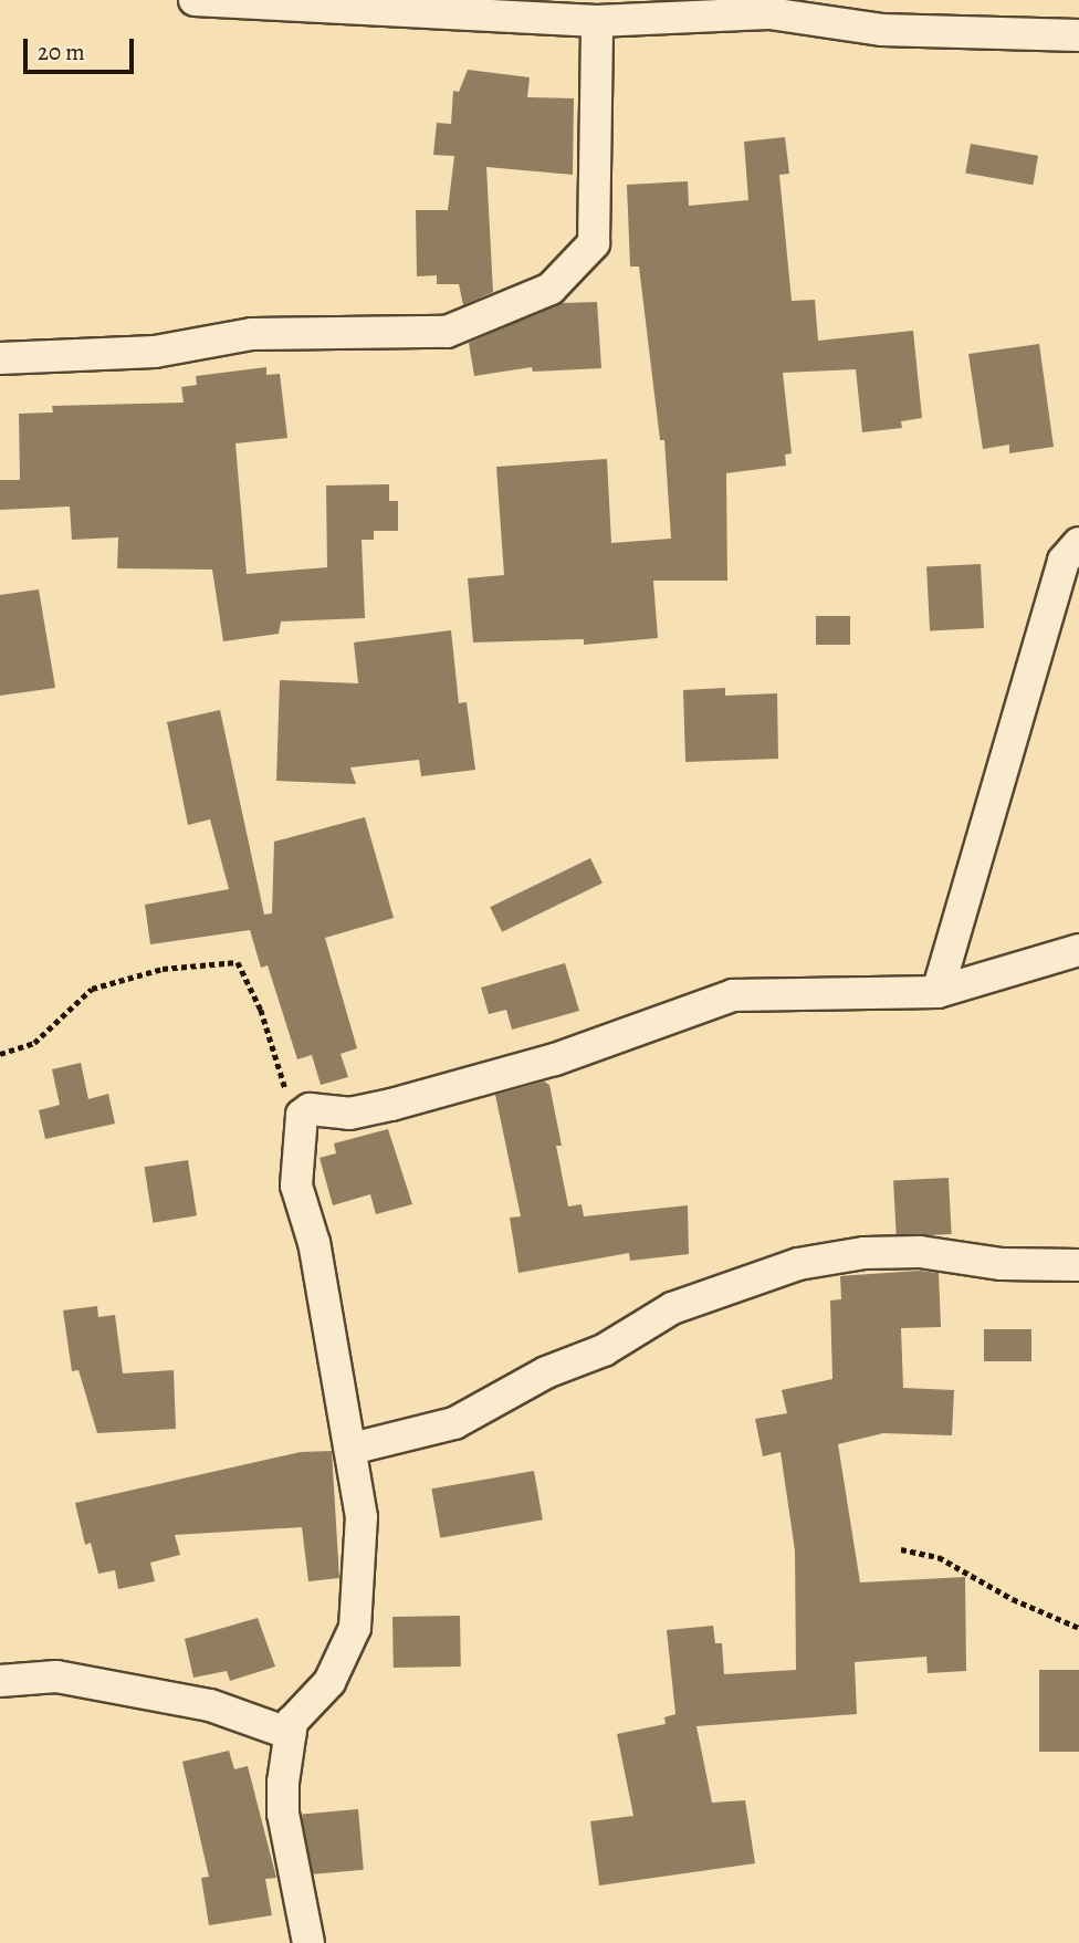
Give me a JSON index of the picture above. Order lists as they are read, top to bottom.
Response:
{
  "scale_bar": "20 m"
}
